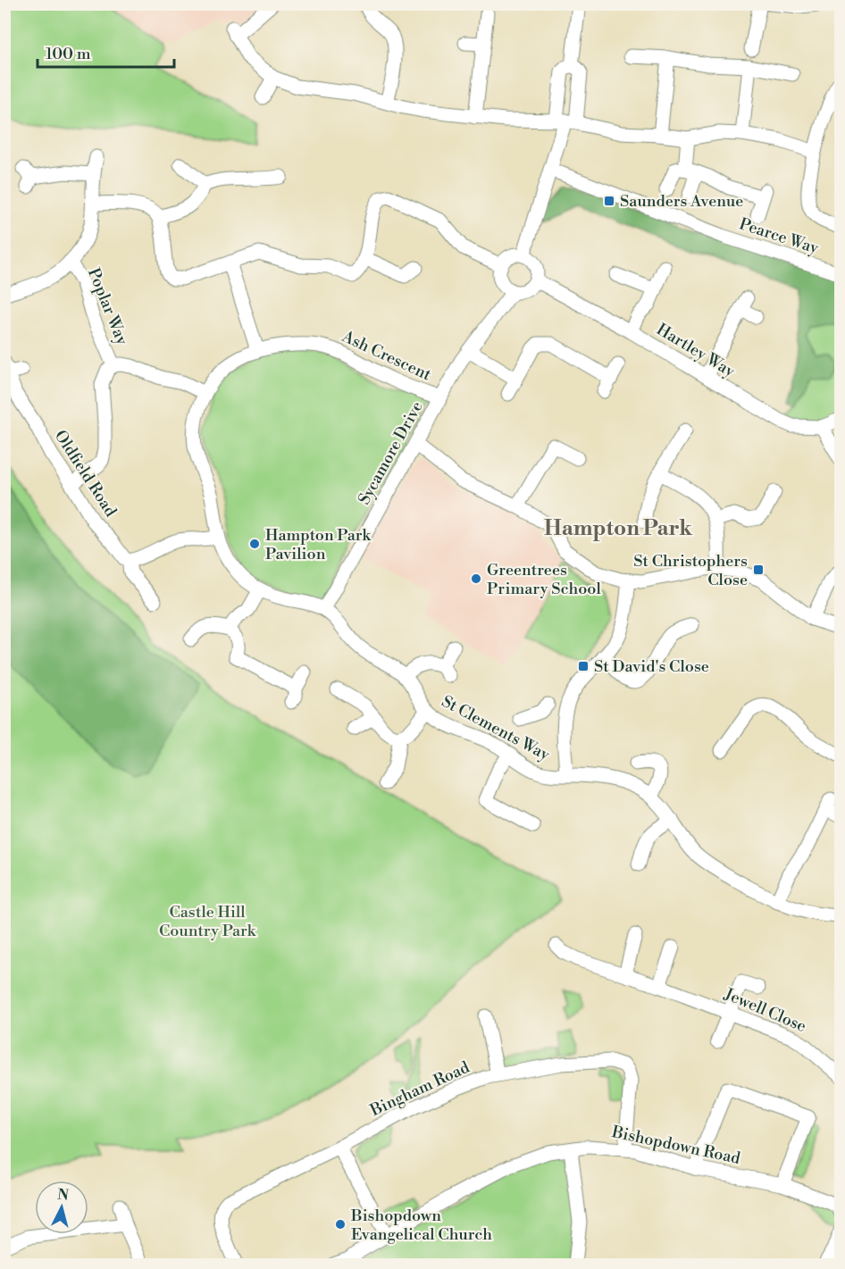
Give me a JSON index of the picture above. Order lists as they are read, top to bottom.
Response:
{
  "streets": {
    "street": [
      "Pearce Way",
      "Poplar Way",
      "Hartley Way",
      "Ash Crescent",
      "Sycamore Drive",
      "Oldfield Road",
      "St Clements Way",
      "Jewell Close",
      "Bingham Road",
      "Bishopdown Road"
    ]
  },
  "crossings": [
    ["Poplar Way", "Ash Crescent"],
    ["Hartley Way", "Sycamore Drive"],
    ["Ash Crescent", "Sycamore Drive"],
    ["Ash Crescent", "St Clements Way"],
    ["Sycamore Drive", "St Clements Way"],
    ["Bingham Road", "Bishopdown Road"]
  ],
  "districts": ["Hampton Park"],
  "parks": ["Castle Hill Country Park"],
  "places": {
    "transit": ["Saunders Avenue", "St Christophers Close", "St David's Close"],
    "other": ["Hampton Park Pavilion", "Greentrees Primary School", "Bishopdown Evangelical Church"]
  },
  "scale_bar": "100 m",
  "north": "top"
}
